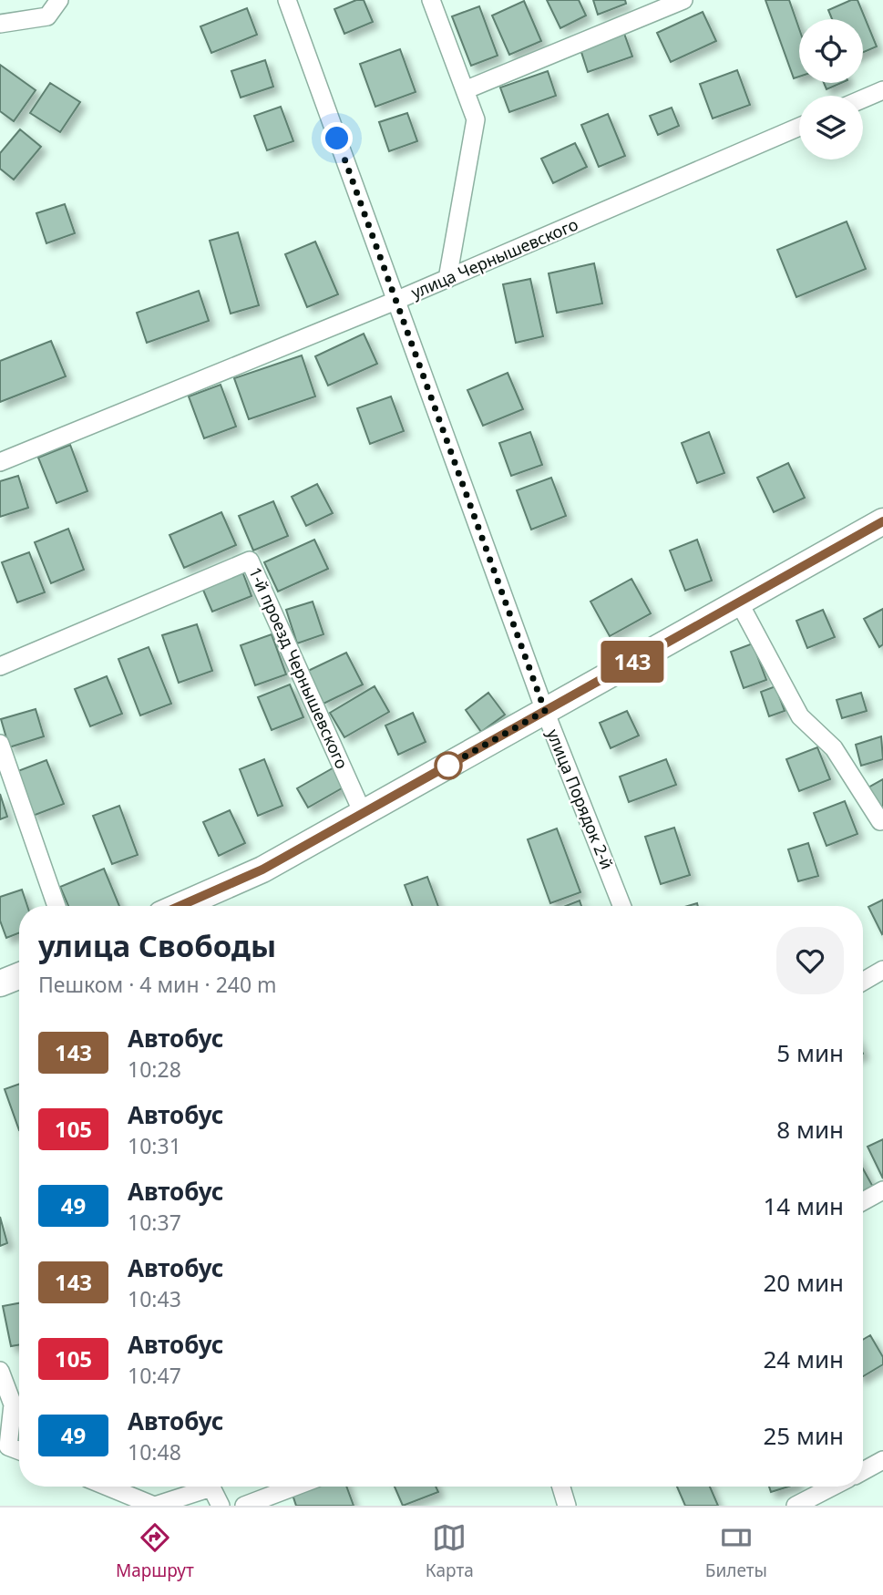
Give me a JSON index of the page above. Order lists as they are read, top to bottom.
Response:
{
  "streets": {
    "street": ["улица Чернышевского", "1-й проезд Чернышевского", "улица Порядок 2-й"]
  },
  "crossings": [
    ["улица Чернышевского", "улица Порядок 2-й"]
  ],
  "lines": ["bus line 143"],
  "page": {
    "on_map": "143",
    "heading": ["улица Свободы", "Пешком · 4 мин · 240 m"],
    "list": [
      {
        "mark": "143",
        "name": "Автобус",
        "note": "10:28",
        "value": "5 мин"
      },
      {
        "mark": "105",
        "name": "Автобус",
        "note": "10:31",
        "value": "8 мин"
      },
      {
        "mark": "49",
        "name": "Автобус",
        "note": "10:37",
        "value": "14 мин"
      },
      {
        "mark": "143",
        "name": "Автобус",
        "note": "10:43",
        "value": "20 мин"
      },
      {
        "mark": "105",
        "name": "Автобус",
        "note": "10:47",
        "value": "24 мин"
      },
      {
        "mark": "49",
        "name": "Автобус",
        "note": "10:48",
        "value": "25 мин"
      }
    ],
    "tabs": ["Маршрут", "Карта", "Билеты"]
  }
}
